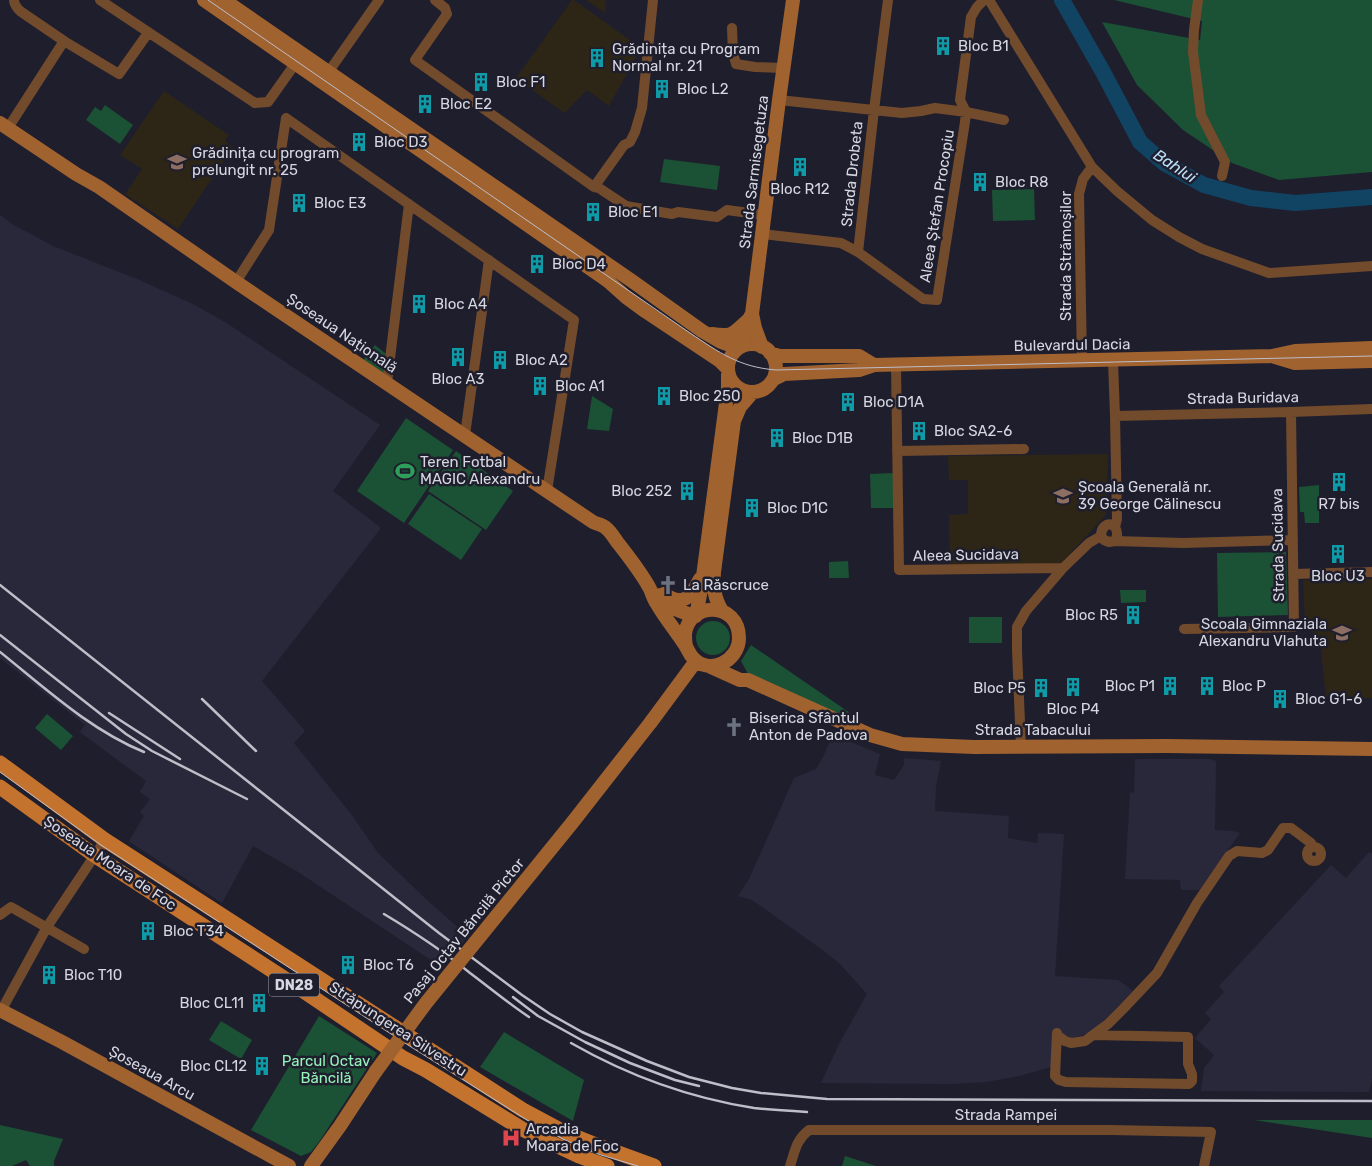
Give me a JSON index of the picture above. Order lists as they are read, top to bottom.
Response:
{
  "streets": {
    "main road": ["Șoseaua Moara de Foc", "DN28", "Străpungerea Silvestru"],
    "street": [
      "Strada Sarmisegetuza",
      "Strada Drobeta",
      "Aleea Ștefan Procopiu",
      "Strada Strămoșilor",
      "Șoseaua Națională",
      "Bulevardul Dacia",
      "Strada Buridava",
      "Strada Sucidava",
      "Aleea Sucidava",
      "Strada Tabacului",
      "Pasaj Octav Băncilă Pictor",
      "Șoseaua Arcu",
      "Strada Rampei"
    ]
  },
  "crossings": [
    ["Strada Sarmisegetuza", "Strada Drobeta"],
    ["Strada Sarmisegetuza", "Aleea Ștefan Procopiu"],
    ["Strada Drobeta", "Aleea Ștefan Procopiu"],
    ["Strada Strămoșilor", "Bulevardul Dacia"],
    ["Șoseaua Națională", "Strada Tabacului"],
    ["Șoseaua Națională", "Pasaj Octav Băncilă Pictor"],
    ["Bulevardul Dacia", "Aleea Sucidava"],
    ["Strada Buridava", "Strada Sucidava"],
    ["Strada Tabacului", "Pasaj Octav Băncilă Pictor"],
    ["DN28", "Străpungerea Silvestru"]
  ],
  "water": ["Bahlui"],
  "parks": ["Parcul Octav Băncilă"],
  "places": {
    "building": [
      "Bloc B1",
      "Grădinița cu Program Normal nr. 21",
      "Bloc F1",
      "Bloc L2",
      "Bloc E2",
      "Bloc D3",
      "Bloc R12",
      "Bloc R8",
      "Bloc E3",
      "Bloc E1",
      "Bloc D4",
      "Bloc A4",
      "Bloc A3",
      "Bloc A2",
      "Bloc A1",
      "Bloc 250",
      "Bloc D1A",
      "Bloc SA2-6",
      "Bloc D1B",
      "R7 bis",
      "Bloc 252",
      "Bloc D1C",
      "Bloc U3",
      "Bloc R5",
      "Bloc P1",
      "Bloc P",
      "Bloc P4",
      "Bloc P5",
      "Bloc G1-6",
      "Bloc T34",
      "Bloc T6",
      "Bloc T10",
      "Bloc CL11",
      "Bloc CL12"
    ],
    "school or university": ["Grădinița cu program prelungit nr. 25", "Școala Generală nr. 39 George Călinescu", "Scoala Gimnaziala Alexandru Vlahuta"],
    "sports": ["Teren Fotbal MAGIC Alexandru"],
    "church": ["La Răscruce", "Biserica Sfântul Anton de Padova"],
    "hospital": ["Arcadia Moara de Foc"]
  }
}
